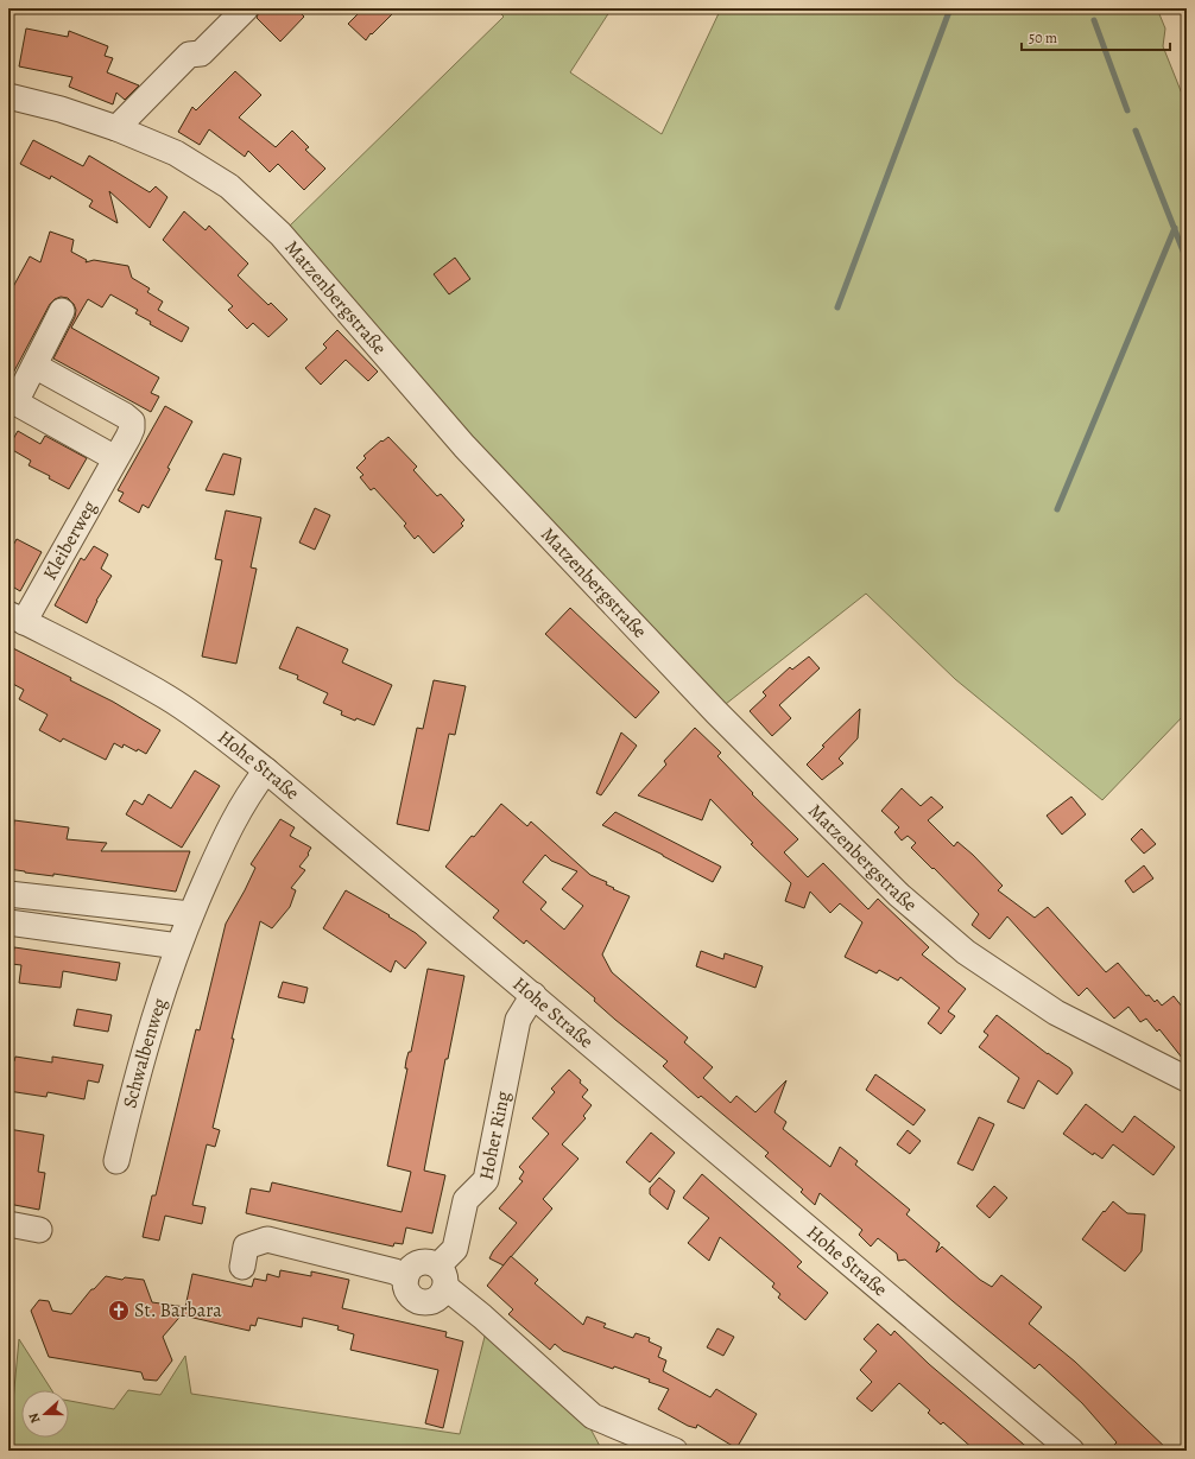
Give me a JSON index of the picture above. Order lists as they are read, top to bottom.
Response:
{
  "streets": {
    "street": [
      "Matzenbergstraße",
      "Kleiberweg",
      "Hohe Straße",
      "Schwalbenweg",
      "Hoher Ring"
    ]
  },
  "crossings": [
    ["Kleiberweg", "Hohe Straße"],
    ["Hohe Straße", "Schwalbenweg"],
    ["Hohe Straße", "Hoher Ring"]
  ],
  "places": {
    "church": ["St. Barbara"]
  },
  "scale_bar": "50 m",
  "north": "left"
}
